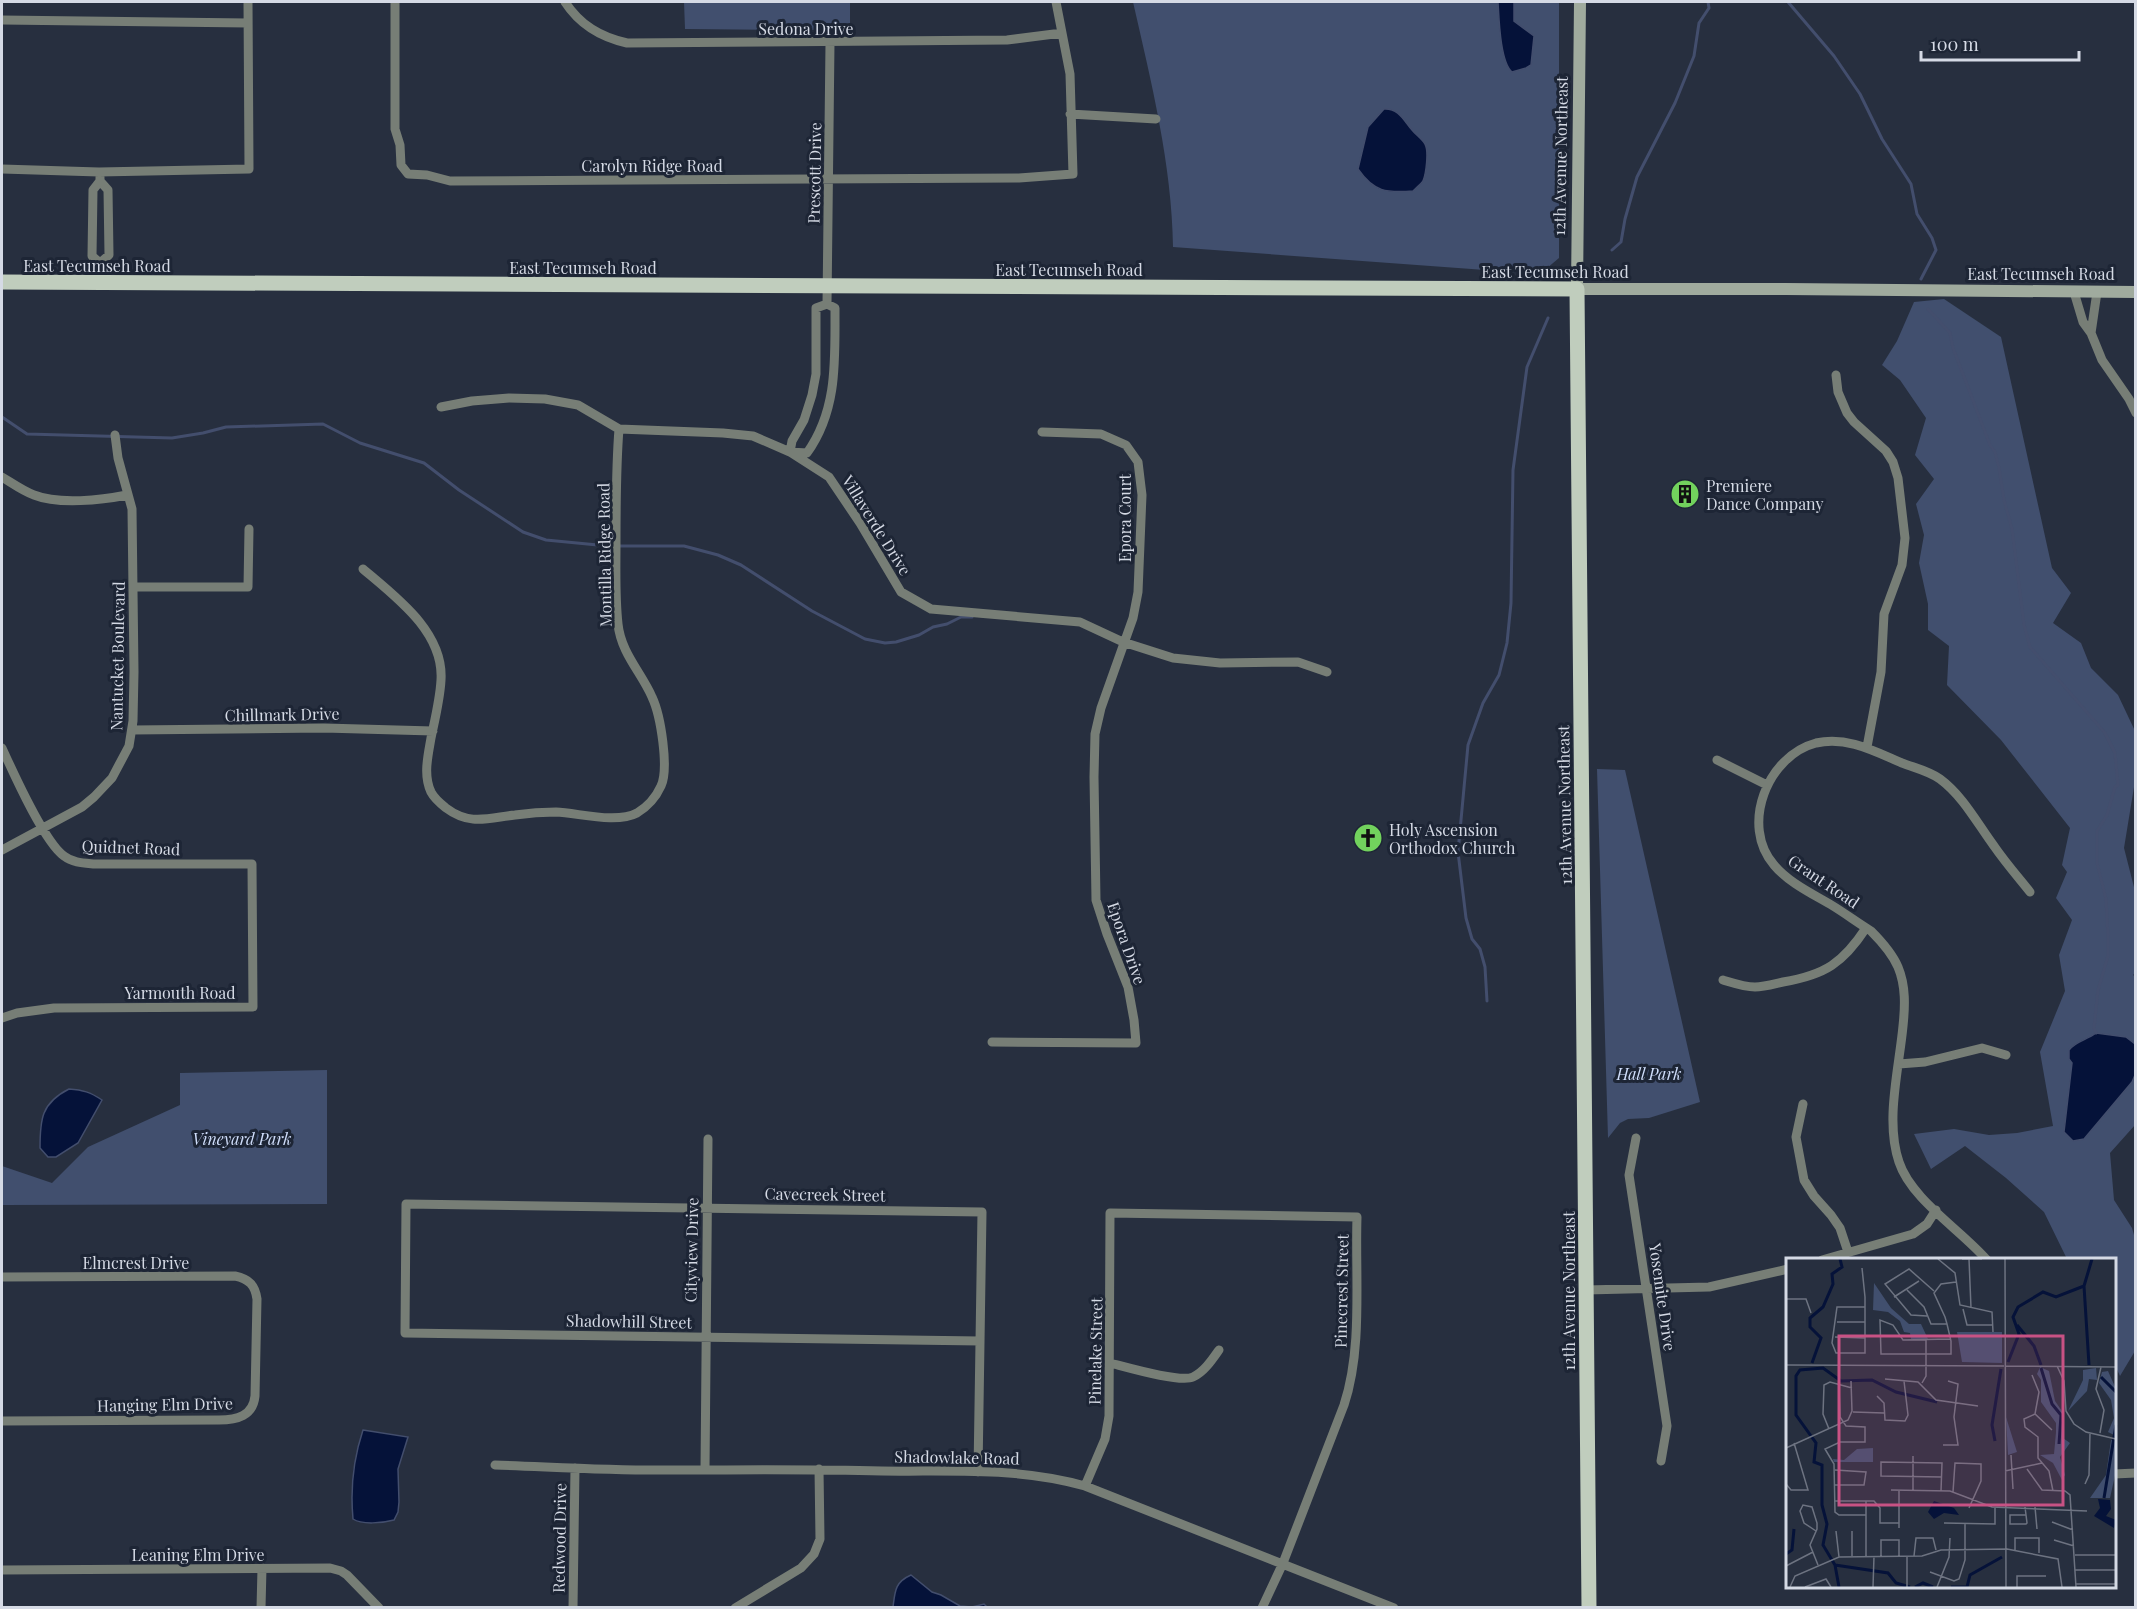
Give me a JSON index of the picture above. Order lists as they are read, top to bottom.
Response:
{
  "streets": {
    "main road": ["12th Avenue Northeast", "East Tecumseh Road"],
    "street": [
      "Sedona Drive",
      "Carolyn Ridge Road",
      "Prescott Drive",
      "Epora Court",
      "Villaverde Drive",
      "Montilla Ridge Road",
      "Nantucket Boulevard",
      "Chillmark Drive",
      "Quidnet Road",
      "Grant Road",
      "Epora Drive",
      "Yarmouth Road",
      "Cavecreek Street",
      "Cityview Drive",
      "Elmcrest Drive",
      "Pinecrest Street",
      "Yosemite Drive",
      "Shadowhill Street",
      "Pinelake Street",
      "Hanging Elm Drive",
      "Shadowlake Road",
      "Redwood Drive",
      "Leaning Elm Drive"
    ]
  },
  "crossings": [
    ["Sedona Drive", "Prescott Drive"],
    ["12th Avenue Northeast", "East Tecumseh Road"],
    ["Carolyn Ridge Road", "Prescott Drive"],
    ["Prescott Drive", "East Tecumseh Road"],
    ["Epora Court", "Villaverde Drive"],
    ["Epora Court", "Epora Drive"],
    ["Villaverde Drive", "Montilla Ridge Road"],
    ["Villaverde Drive", "Epora Drive"],
    ["Montilla Ridge Road", "Chillmark Drive"],
    ["Nantucket Boulevard", "Chillmark Drive"],
    ["Nantucket Boulevard", "Quidnet Road"],
    ["Quidnet Road", "Yarmouth Road"],
    ["Cavecreek Street", "Cityview Drive"],
    ["Cavecreek Street", "Shadowhill Street"],
    ["Cavecreek Street", "Shadowlake Road"],
    ["Cityview Drive", "Shadowhill Street"],
    ["Cityview Drive", "Shadowlake Road"],
    ["Elmcrest Drive", "Hanging Elm Drive"],
    ["Pinecrest Street", "Pinelake Street"],
    ["Pinecrest Street", "Shadowlake Road"],
    ["Pinelake Street", "Shadowlake Road"],
    ["Shadowlake Road", "Redwood Drive"]
  ],
  "parks": ["Hall Park", "Vineyard Park"],
  "places": {
    "building": ["Premiere Dance Company"],
    "church": ["Holy Ascension Orthodox Church"]
  },
  "scale_bar": "100 m"
}
